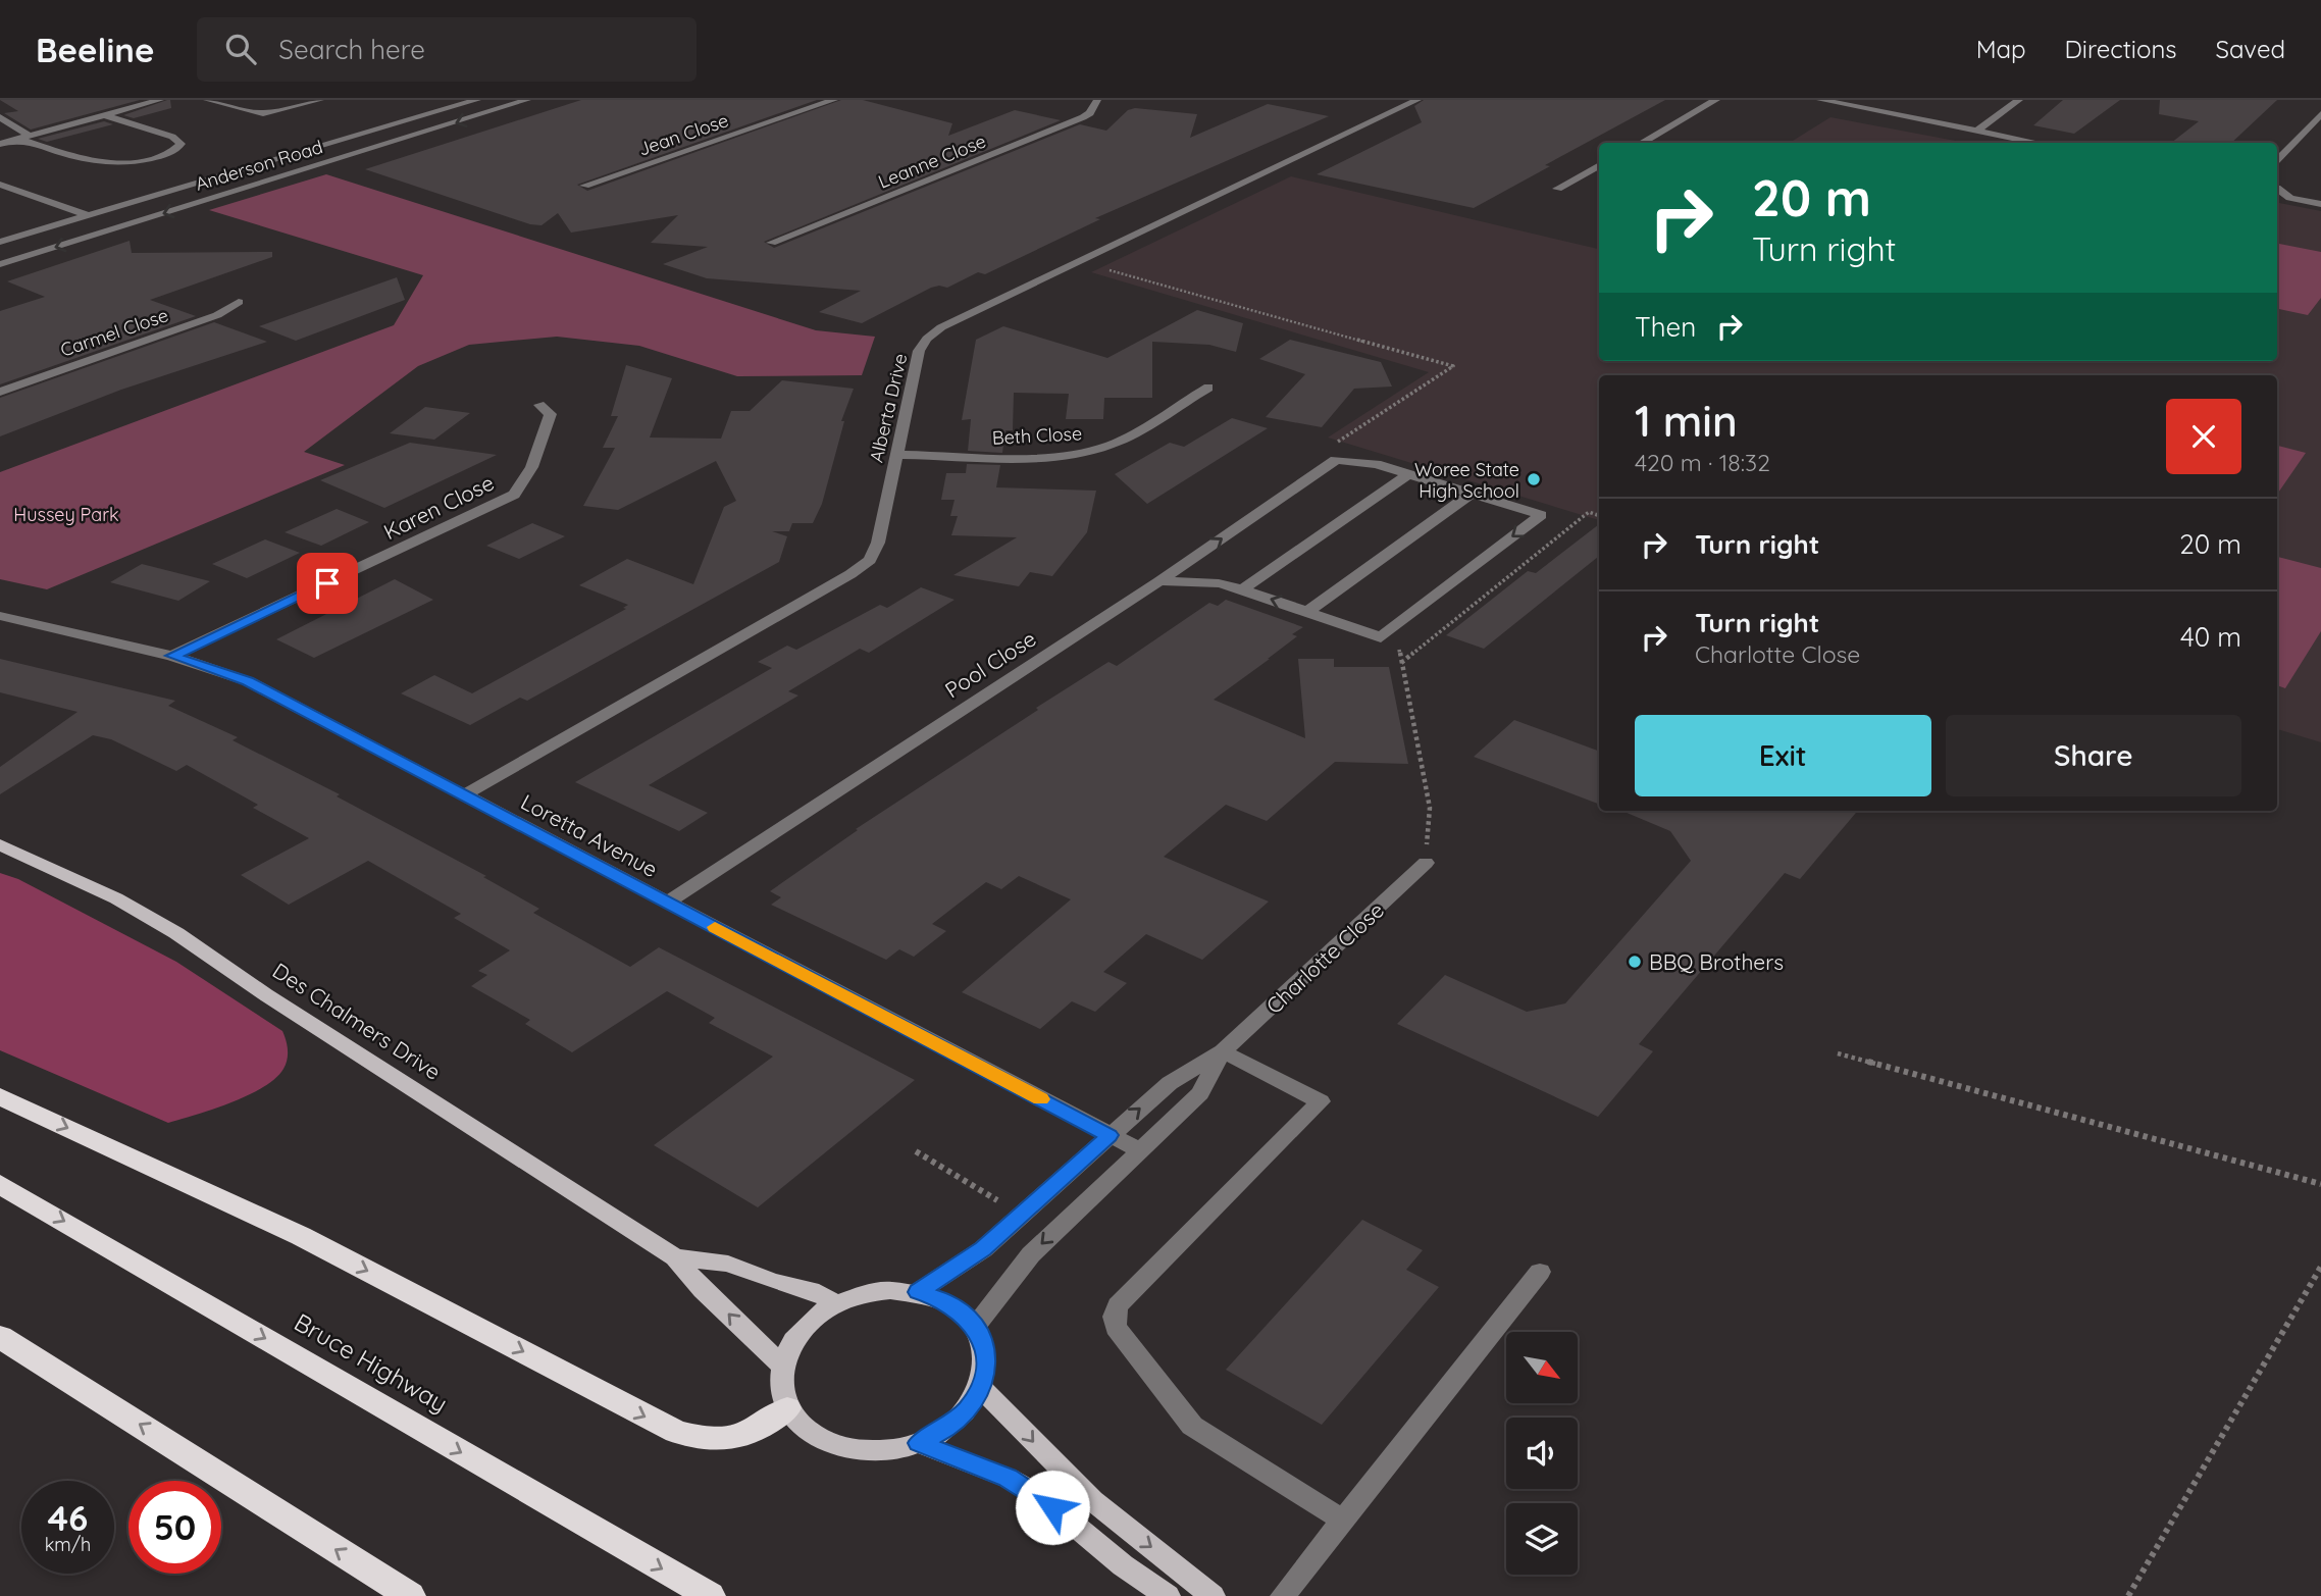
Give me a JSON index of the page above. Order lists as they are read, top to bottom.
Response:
{
  "streets": {
    "highway": ["Bruce Highway"],
    "main road": ["Des Chalmers Drive"],
    "street": [
      "Jean Close",
      "Leanne Close",
      "Anderson Road",
      "Carmel Close",
      "Alberta Drive",
      "Beth Close",
      "Karen Close",
      "Pool Close",
      "Loretta Avenue",
      "Charlotte Close"
    ]
  },
  "crossings": [
    ["Alberta Drive", "Beth Close"],
    ["Alberta Drive", "Loretta Avenue"],
    ["Karen Close", "Loretta Avenue"],
    ["Pool Close", "Loretta Avenue"],
    ["Loretta Avenue", "Charlotte Close"],
    ["Charlotte Close", "Des Chalmers Drive"]
  ],
  "parks": ["Hussey Park"],
  "places": ["Woree State High School", "BBQ Brothers"],
  "north": "bottom right",
  "page": {
    "header": "Beeline",
    "search": "Search here",
    "nav": ["Map", "Directions", "Saved"],
    "turn": ["20 m", "Turn right"],
    "then": "Then",
    "heading": ["1 min", "420 m · 18:32"],
    "list": [
      {
        "name": "Turn right",
        "value": "20 m"
      },
      {
        "name": "Turn right",
        "note": "Charlotte Close",
        "value": "40 m"
      }
    ],
    "buttons": ["Exit", "Share"],
    "speed": "46 km/h",
    "limit": "50"
  }
}
